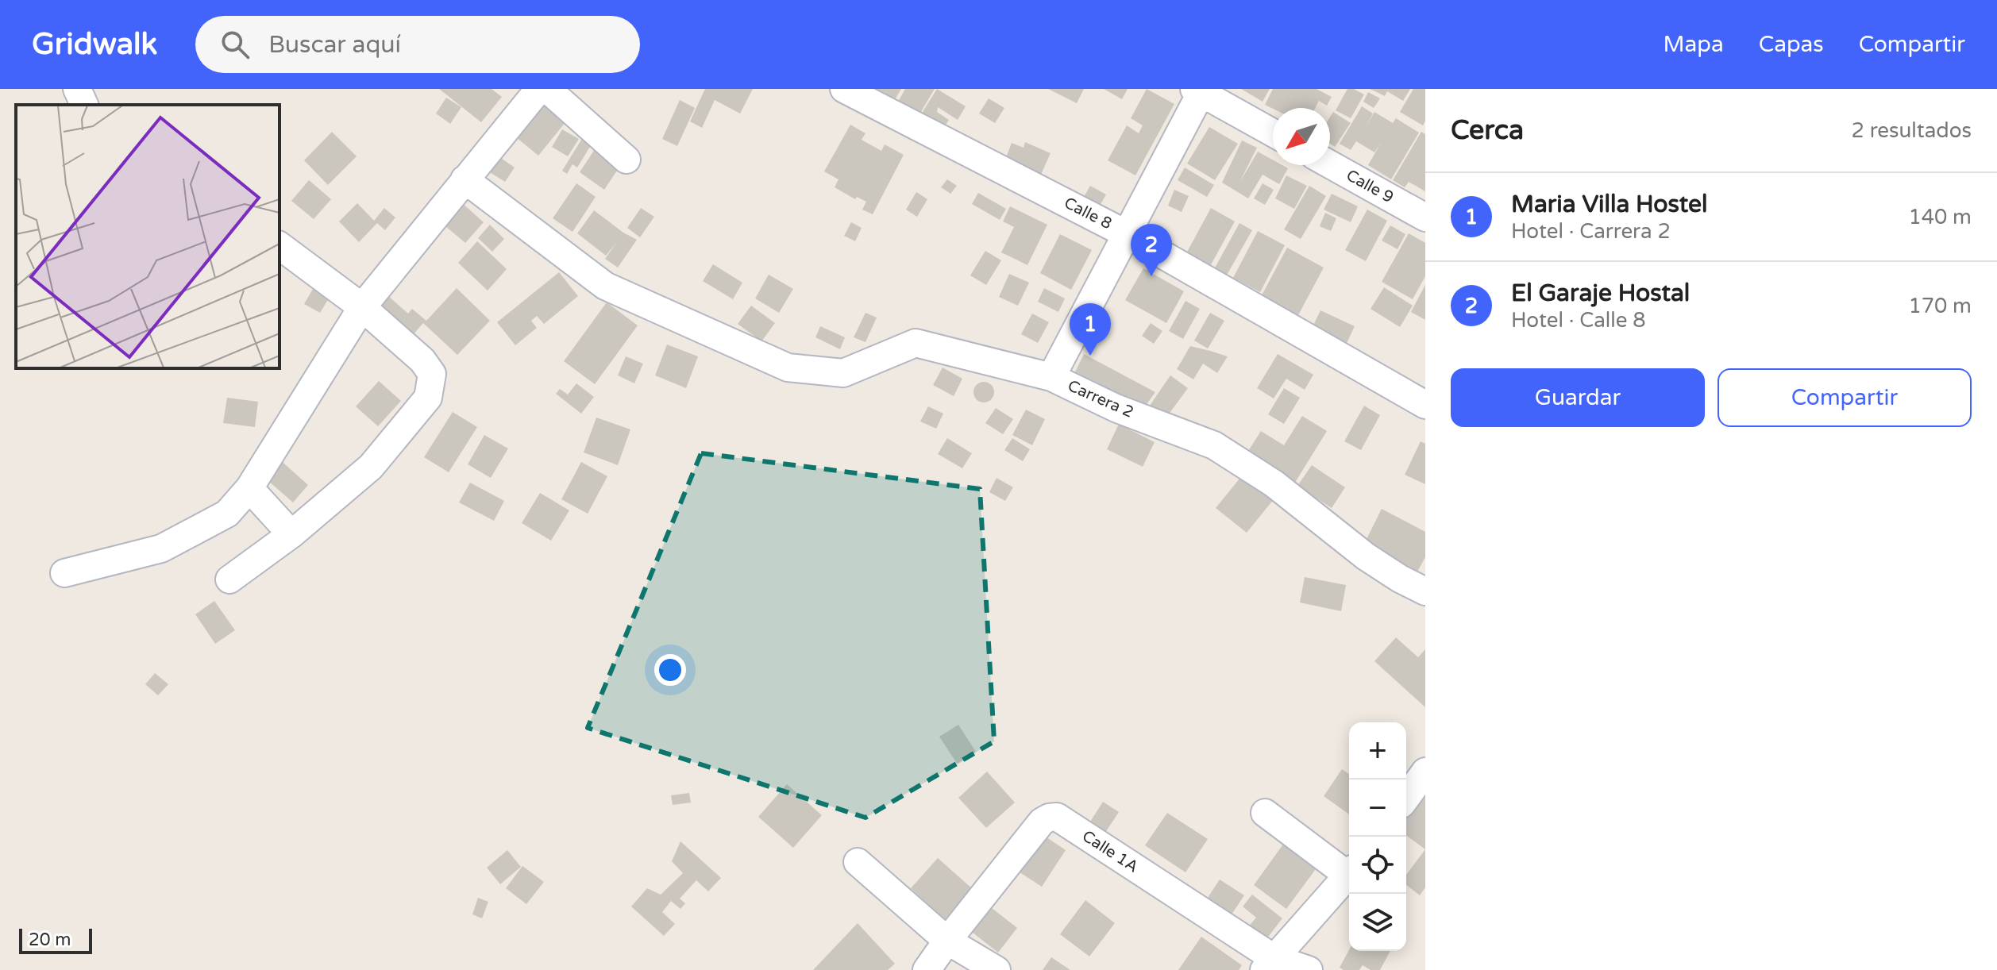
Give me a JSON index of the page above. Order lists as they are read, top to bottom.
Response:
{
  "streets": {
    "street": [
      "Calle 9",
      "Calle 8",
      "Carrera 2",
      "Calle 1A"
    ]
  },
  "crossings": [
    ["Calle 8", "Carrera 2"]
  ],
  "scale_bar": "20 m",
  "north": "bottom left",
  "page": {
    "header": "Gridwalk",
    "search": "Buscar aquí",
    "nav": ["Mapa", "Capas", "Compartir"],
    "heading": ["Cerca", "2 resultados"],
    "list": [
      {
        "mark": "1",
        "name": "Maria Villa Hostel",
        "note": "Hotel · Carrera 2",
        "value": "140 m"
      },
      {
        "mark": "2",
        "name": "El Garaje Hostal",
        "note": "Hotel · Calle 8",
        "value": "170 m"
      }
    ],
    "pins": ["2", "1"],
    "buttons": ["Guardar", "Compartir"],
    "map_buttons": ["+", "−"],
    "scale": "20 m"
  }
}
